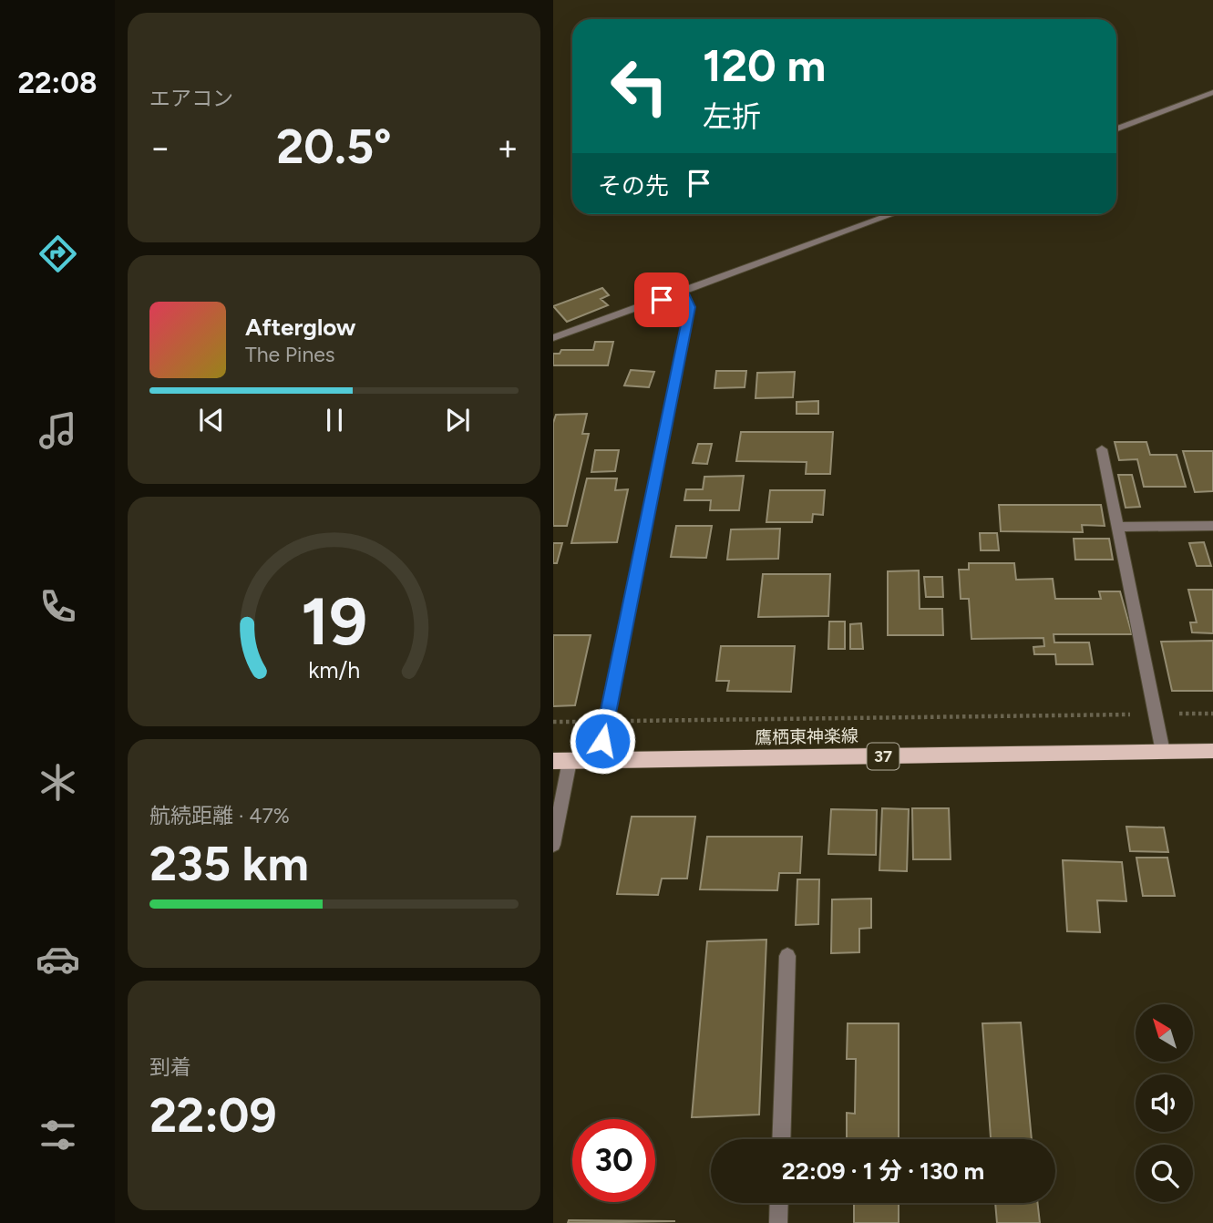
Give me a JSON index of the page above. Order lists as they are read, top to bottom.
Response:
{
  "streets": {
    "main road": ["鷹栖東神楽線", "37"]
  },
  "north": "top left",
  "page": {
    "tabs": "22:08",
    "tile": [
      "エアコン",
      ["航続距離 · 47%", "235 km"],
      ["到着", "22:09"]
    ],
    "turn": ["120 m", "左折"],
    "heat": ["−", "20.5°", "+"],
    "then": "その先",
    "song": ["Afterglow", "The Pines"],
    "limit": "30",
    "trip": "22:09 · 1 分 · 130 m",
    "gauge": ["19", "km/h"]
  }
}
